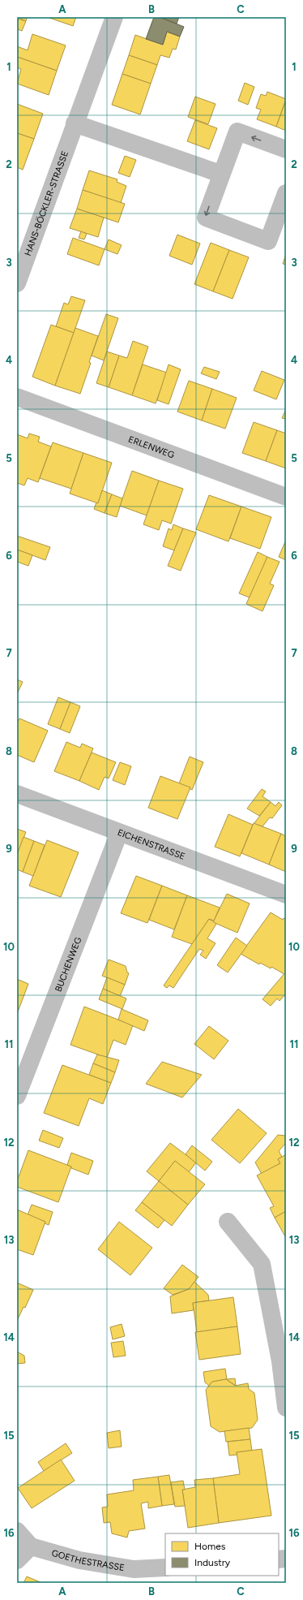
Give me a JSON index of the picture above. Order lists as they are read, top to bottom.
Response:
{
  "streets": {
    "street": [
      "HANS-BÖCKLER-STRASSE",
      "ERLENWEG",
      "EICHENSTRASSE",
      "BUCHENWEG",
      "GOETHESTRASSE"
    ]
  },
  "crossings": [
    ["EICHENSTRASSE", "BUCHENWEG"]
  ],
  "legend": ["Homes", "Industry"],
  "grid": {
    "columns": ["A", "B", "C"],
    "rows": [
      "1",
      "2",
      "3",
      "4",
      "5",
      "6",
      "7",
      "8",
      "9",
      "10",
      "11",
      "12",
      "13",
      "14",
      "15",
      "16"
    ]
  }
}
